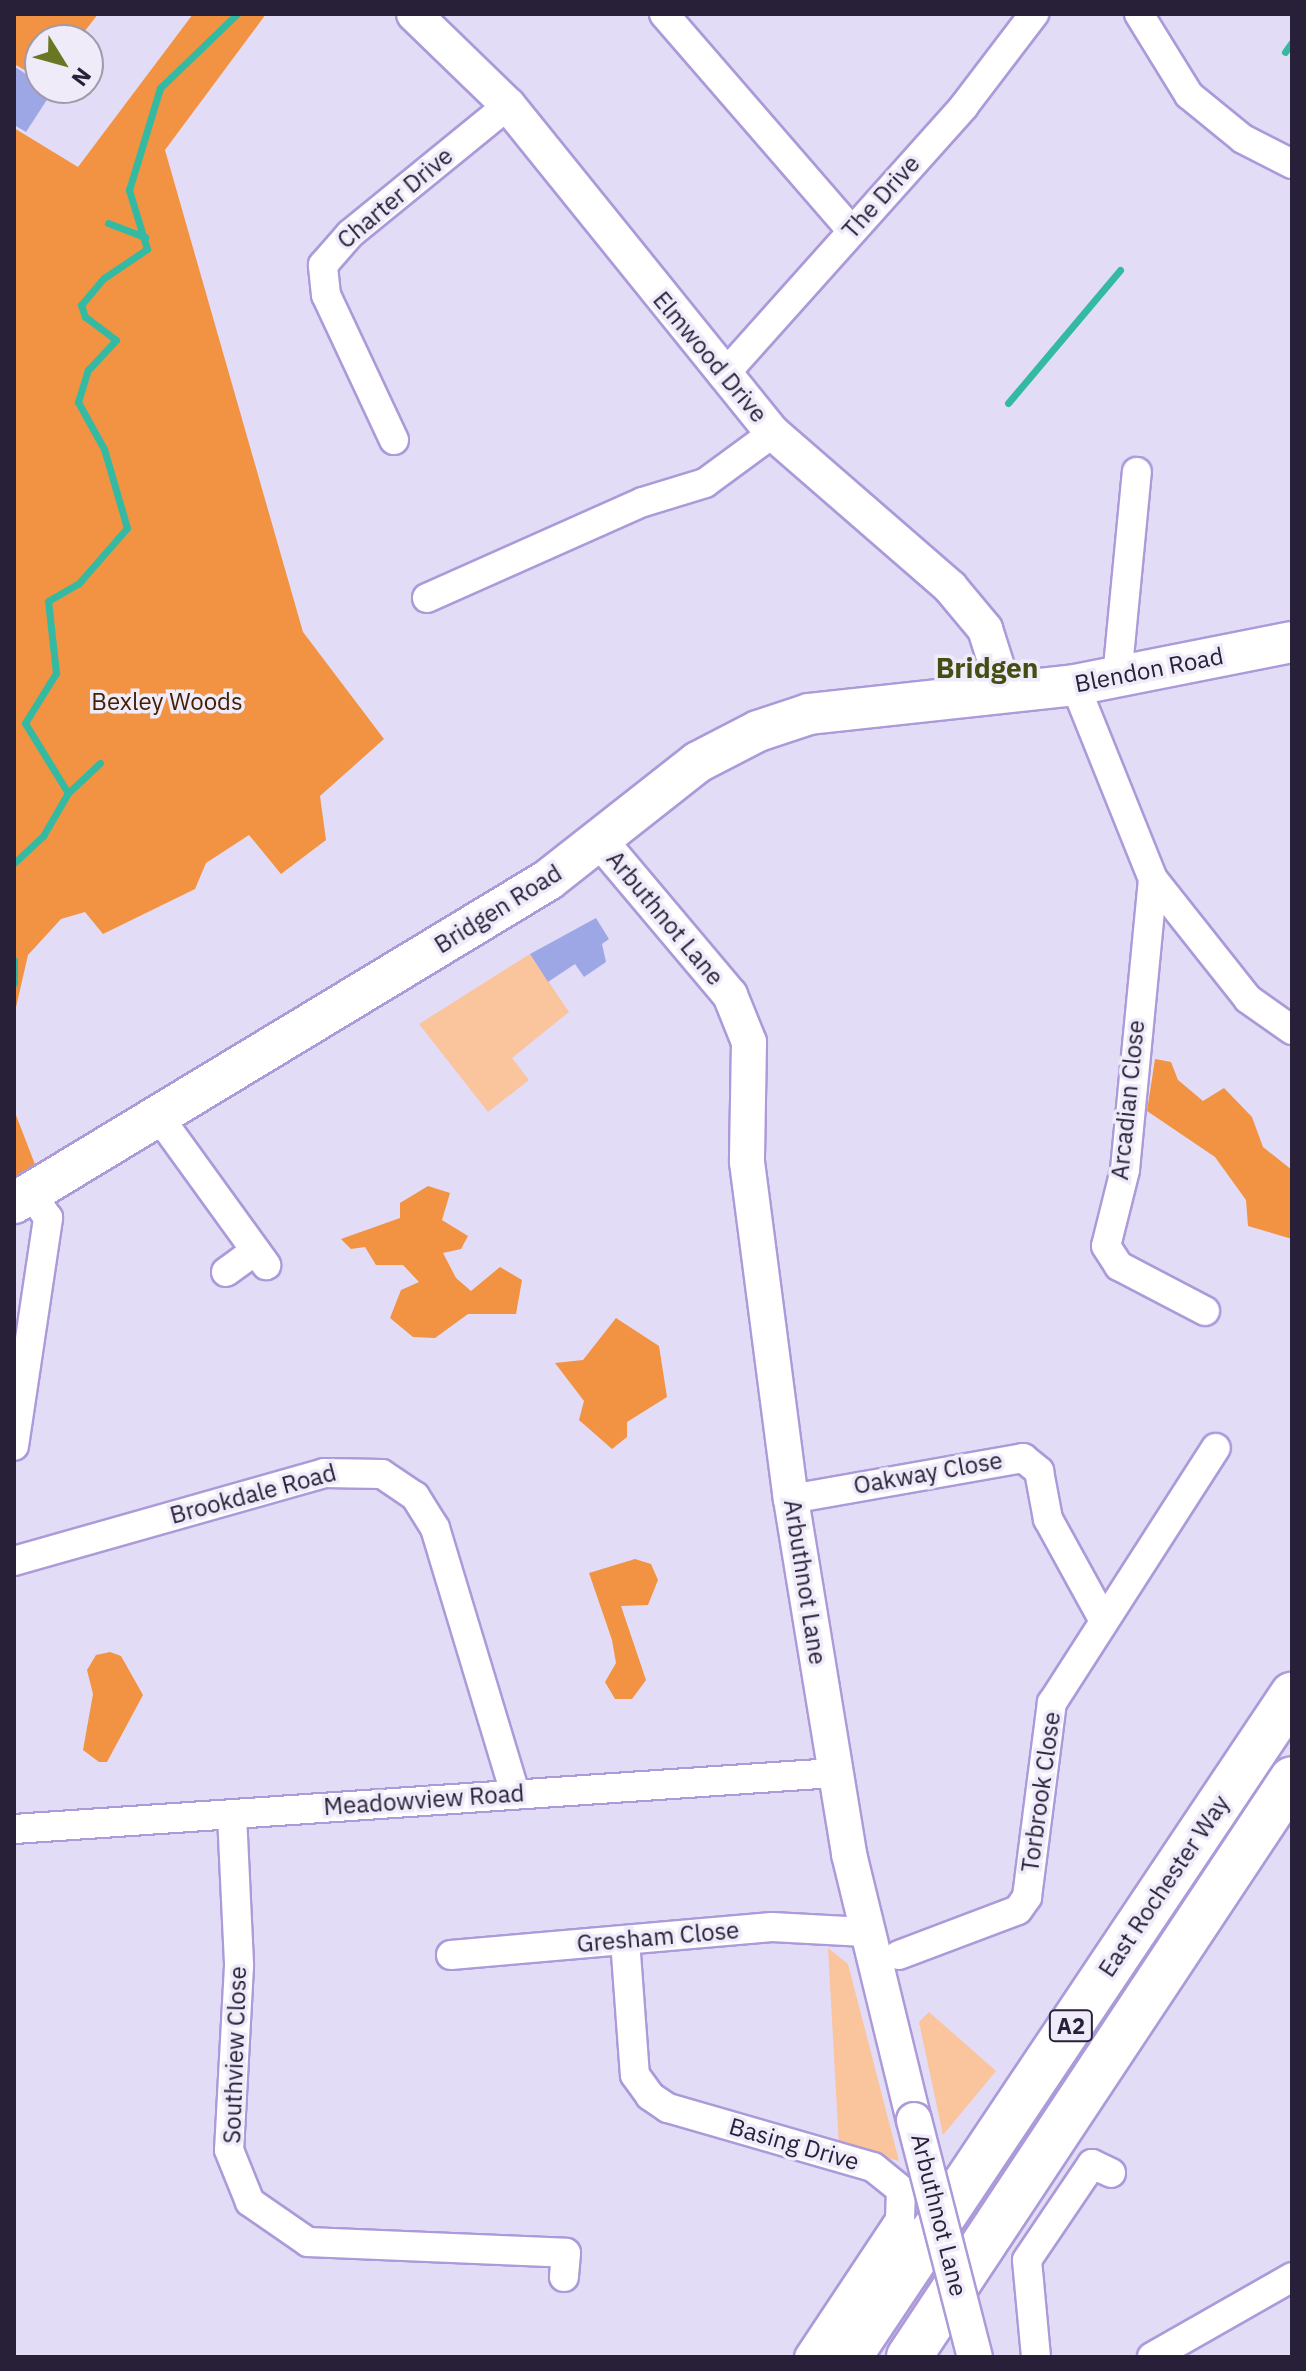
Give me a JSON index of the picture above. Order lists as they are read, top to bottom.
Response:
{
  "streets": {
    "highway": ["East Rochester Way", "A2"],
    "main road": ["Blendon Road", "Bridgen Road"],
    "street": [
      "The Drive",
      "Charter Drive",
      "Elmwood Drive",
      "Arbuthnot Lane",
      "Arcadian Close",
      "Oakway Close",
      "Brookdale Road",
      "Torbrook Close",
      "Meadowview Road",
      "Gresham Close",
      "Southview Close",
      "Basing Drive"
    ]
  },
  "crossings": [
    ["The Drive", "Elmwood Drive"],
    ["Charter Drive", "Elmwood Drive"],
    ["Elmwood Drive", "Blendon Road"],
    ["Elmwood Drive", "Bridgen Road"],
    ["Blendon Road", "Bridgen Road"],
    ["Bridgen Road", "Arbuthnot Lane"],
    ["Arbuthnot Lane", "Oakway Close"],
    ["Arbuthnot Lane", "Meadowview Road"],
    ["Arbuthnot Lane", "Gresham Close"],
    ["Oakway Close", "Torbrook Close"],
    ["Brookdale Road", "Meadowview Road"],
    ["Meadowview Road", "Southview Close"],
    ["Gresham Close", "Basing Drive"]
  ],
  "districts": ["Bridgen"],
  "parks": ["Bexley Woods"],
  "north": "bottom right"
}
